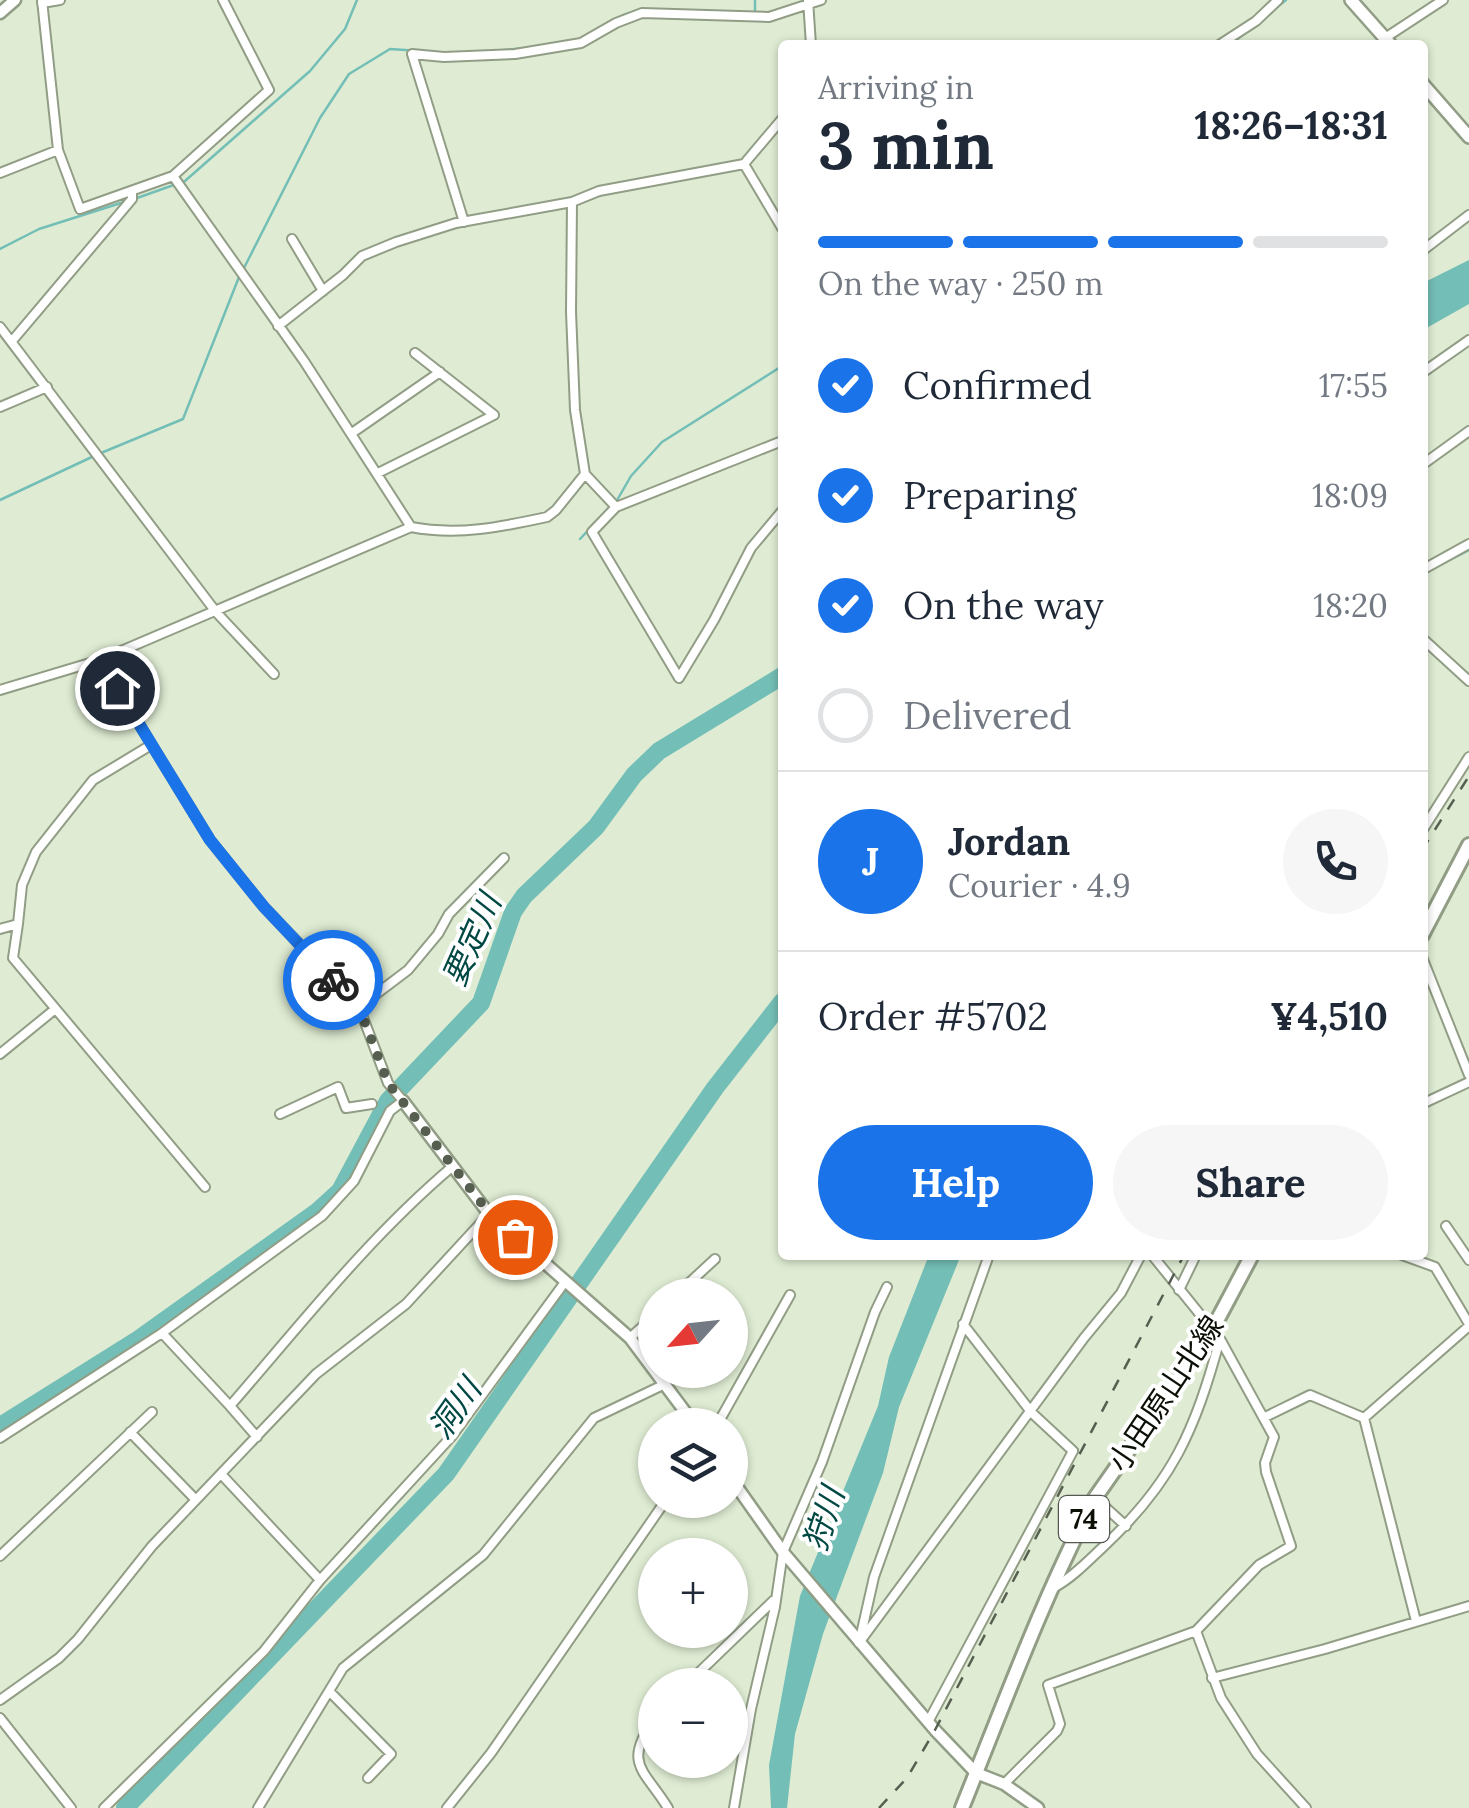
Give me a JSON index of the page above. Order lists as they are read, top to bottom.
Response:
{
  "streets": {
    "main road": ["小田原山北線", "74"]
  },
  "water": ["要定川", "洞川", "狩川"],
  "north": "bottom left",
  "page": {
    "heading": ["3 min", "Arriving in", "18:26–18:31"],
    "panel": [
      "Jordan",
      "Courier · 4.9",
      "Order #5702",
      "¥4,510"
    ],
    "bar": "On the way · 250 m",
    "list": [
      ["Confirmed", "17:55"],
      ["Preparing", "18:09"],
      ["On the way", "18:20"],
      "Delivered"
    ],
    "round": "J",
    "buttons": ["Help", "Share"],
    "map_buttons": ["+", "−"]
  }
}
